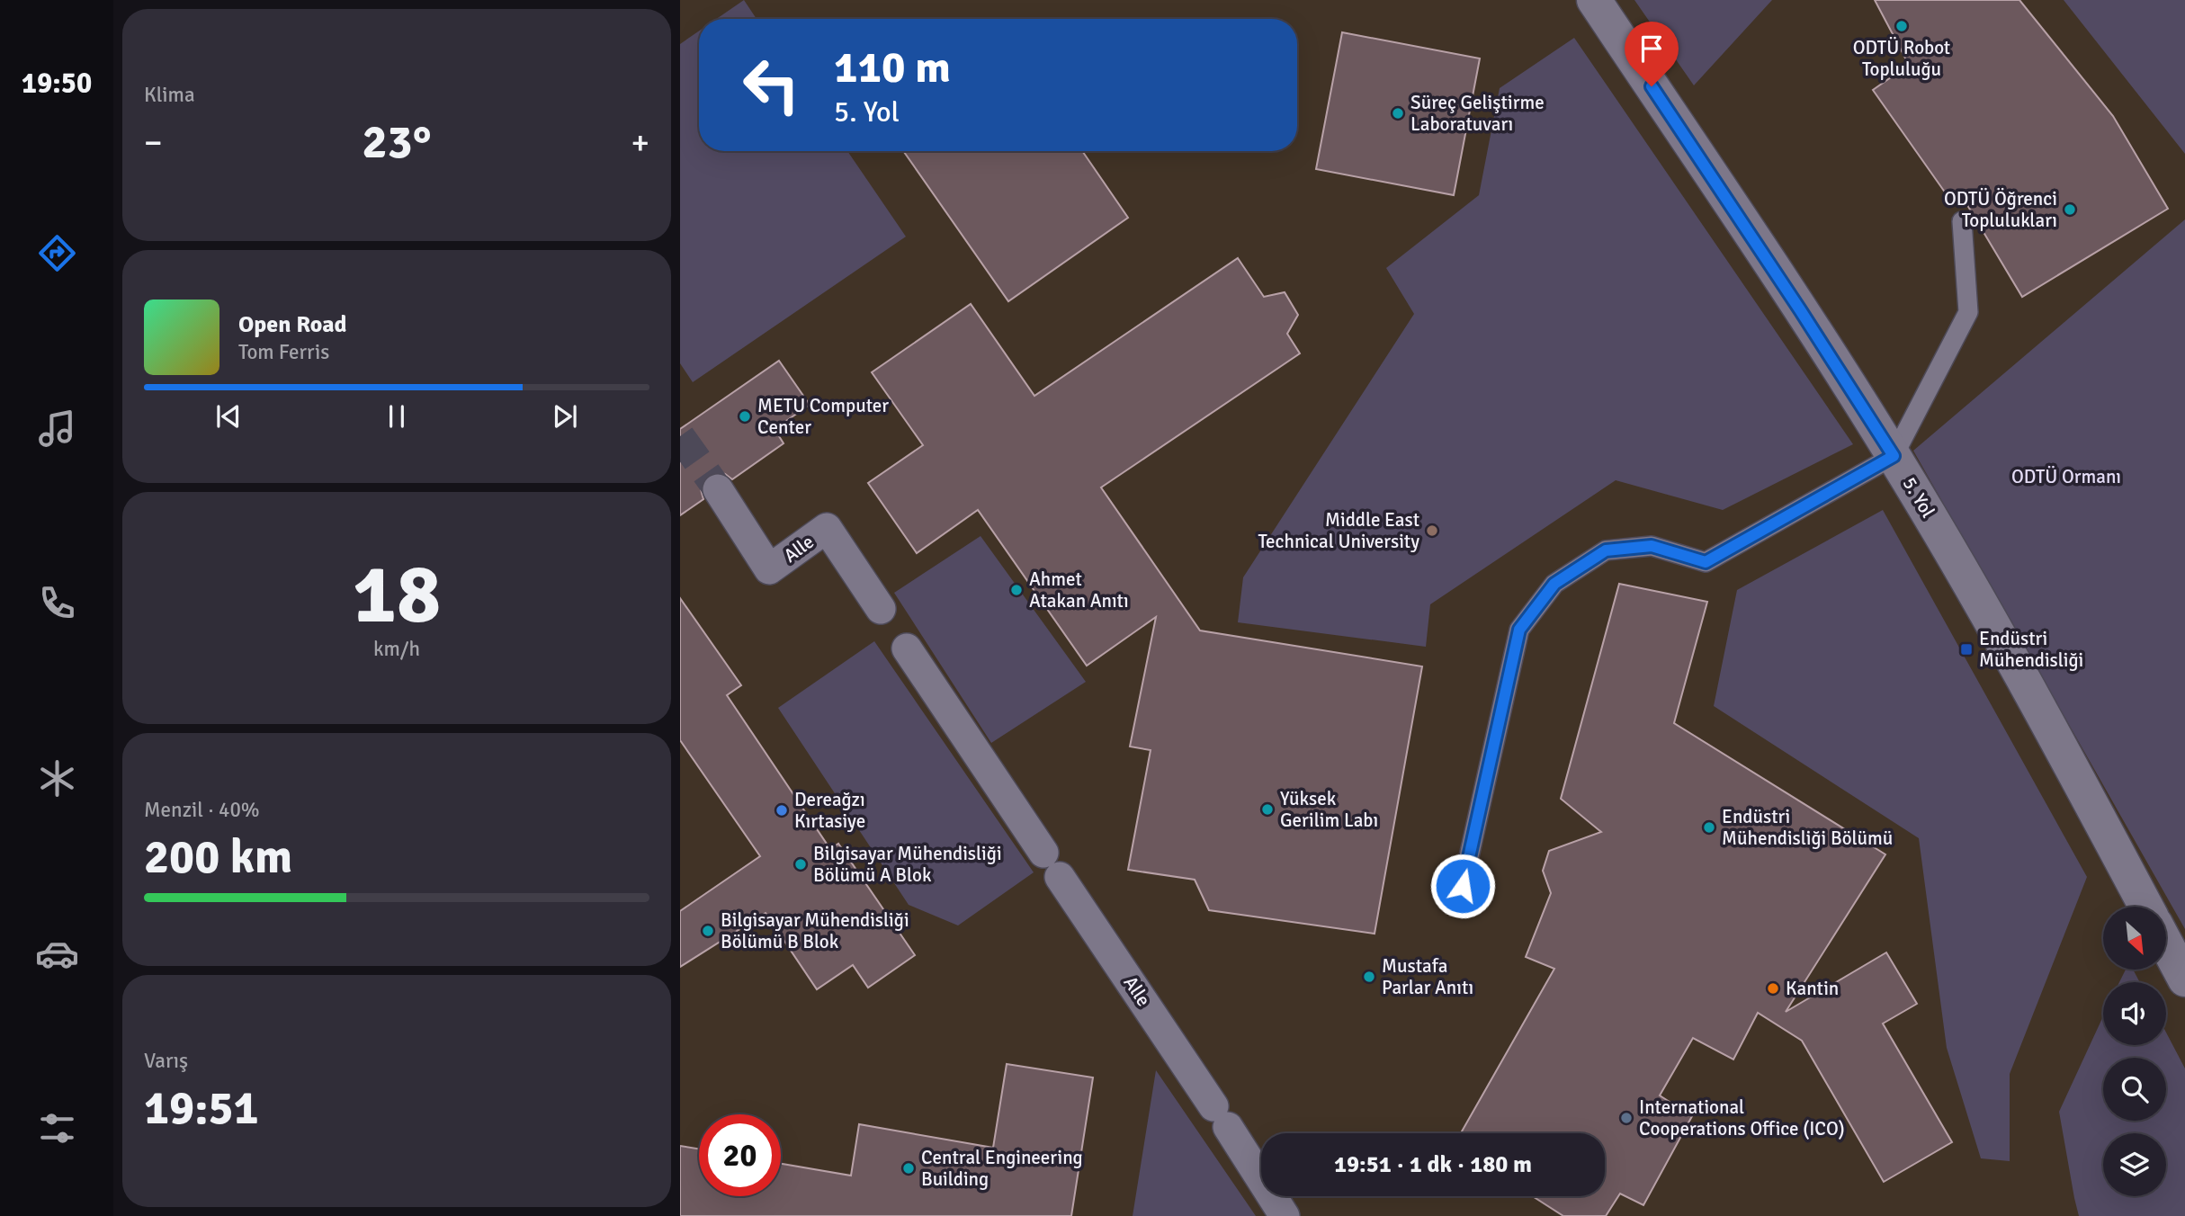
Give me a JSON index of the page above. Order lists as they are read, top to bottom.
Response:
{
  "streets": {
    "street": ["5. Yol", "Alle"]
  },
  "parks": ["ODTÜ Ormanı"],
  "places": {
    "other": [
      "ODTÜ Robot Topluluğu",
      "Süreç Geliştirme Laboratuvarı",
      "ODTÜ Öğrenci Toplulukları",
      "METU Computer Center",
      "Middle East Technical University",
      "Ahmet Atakan Anıtı",
      "Yüksek Gerilim Labı",
      "Dereağzı Kırtasiye",
      "Endüstri Mühendisliği Bölümü",
      "Bilgisayar Mühendisliği Bölümü A Blok",
      "Bilgisayar Mühendisliği Bölümü B Blok",
      "Mustafa Parlar Anıtı",
      "Kantin",
      "International Cooperations Office (ICO)",
      "Central Engineering Building"
    ],
    "transit": ["Endüstri Mühendisliği"]
  },
  "north": "bottom right",
  "page": {
    "tabs": "19:50",
    "tile": [
      "Klima",
      ["18", "km/h"],
      ["Menzil · 40%", "200 km"],
      ["Varış", "19:51"]
    ],
    "turn": ["110 m", "5. Yol"],
    "heat": ["−", "23°", "+"],
    "song": ["Open Road", "Tom Ferris"],
    "limit": "20",
    "trip": "19:51 · 1 dk · 180 m"
  }
}
